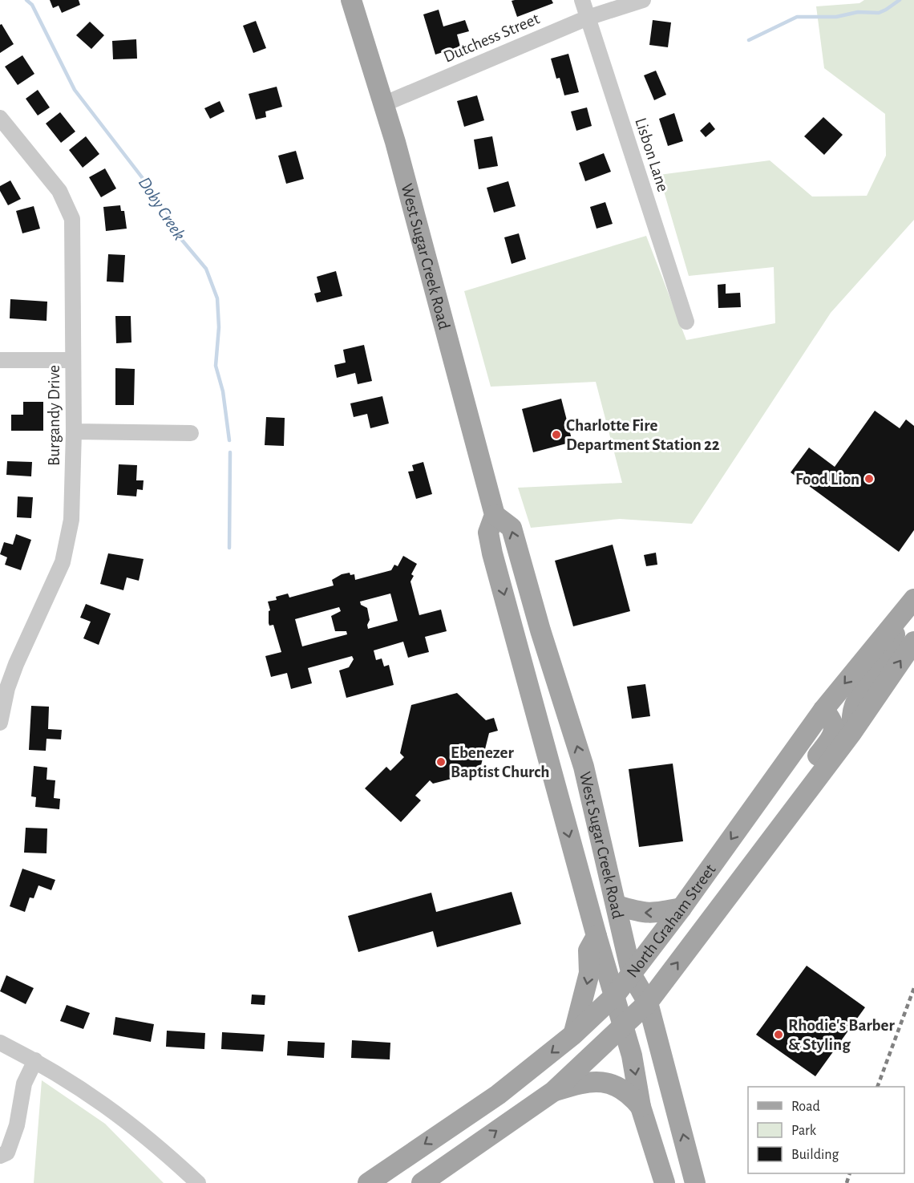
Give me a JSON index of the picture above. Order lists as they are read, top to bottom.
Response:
{
  "streets": {
    "main road": ["West Sugar Creek Road", "North Graham Street"],
    "street": ["Dutchess Street", "Lisbon Lane", "Burgandy Drive"]
  },
  "crossings": [
    ["Dutchess Street", "Lisbon Lane"],
    ["Dutchess Street", "West Sugar Creek Road"],
    ["West Sugar Creek Road", "North Graham Street"]
  ],
  "water": ["Doby Creek"],
  "places": [
    "Charlotte Fire Department Station 22",
    "Food Lion",
    "Ebenezer Baptist Church",
    "Rhodie's Barber & Styling"
  ],
  "legend": ["Road", "Park", "Building"]
}
